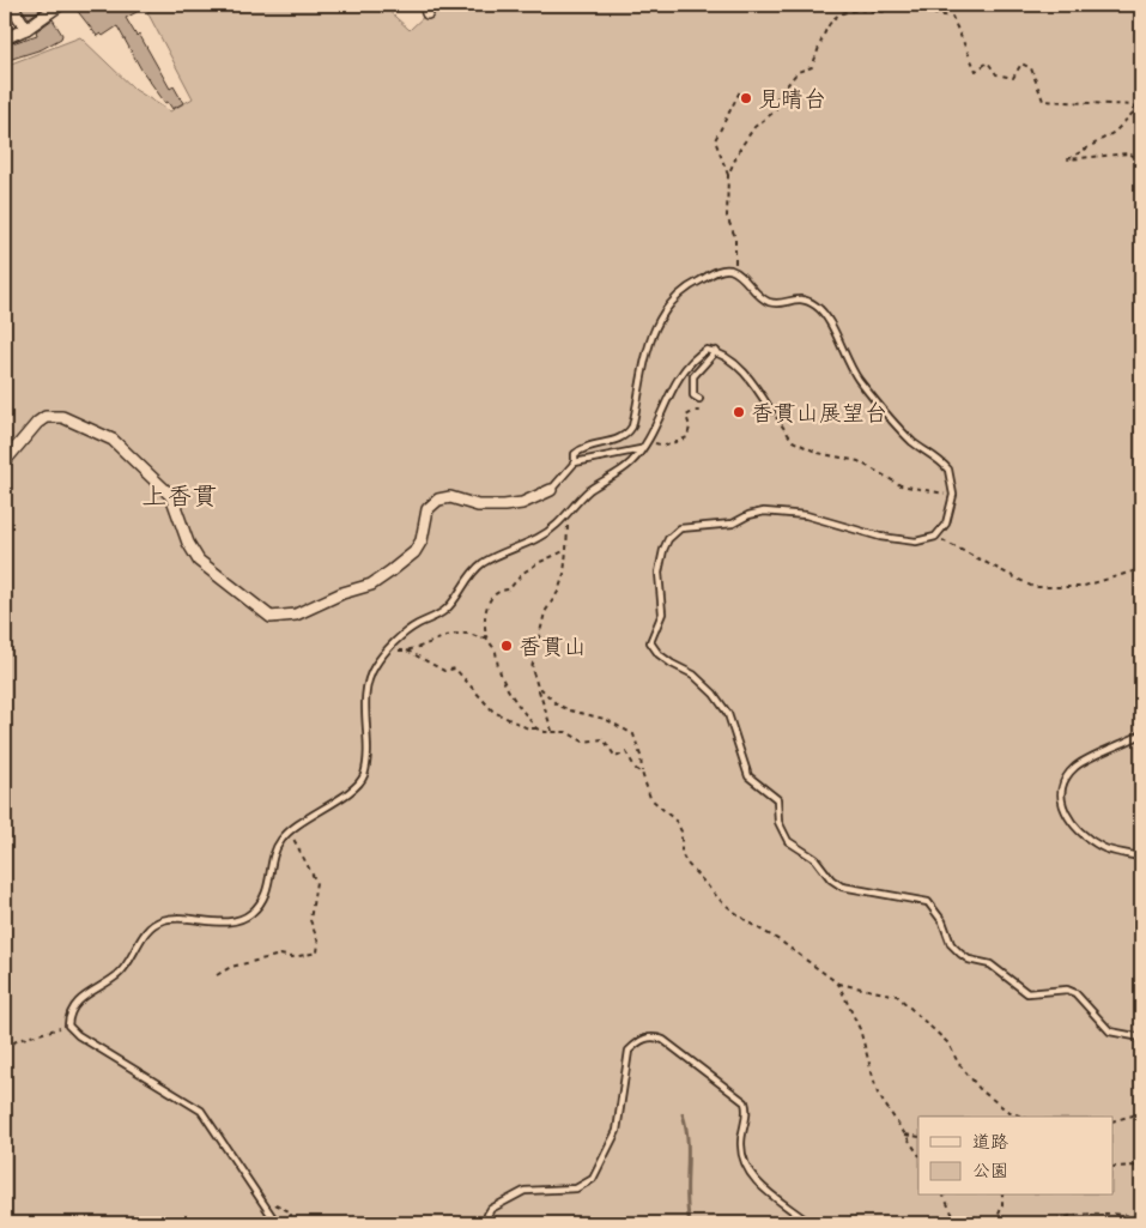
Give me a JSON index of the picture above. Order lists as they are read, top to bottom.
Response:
{
  "districts": ["上香貫"],
  "places": ["見晴台", "香貫山展望台", "香貫山"],
  "legend": ["道路", "公園"]
}
